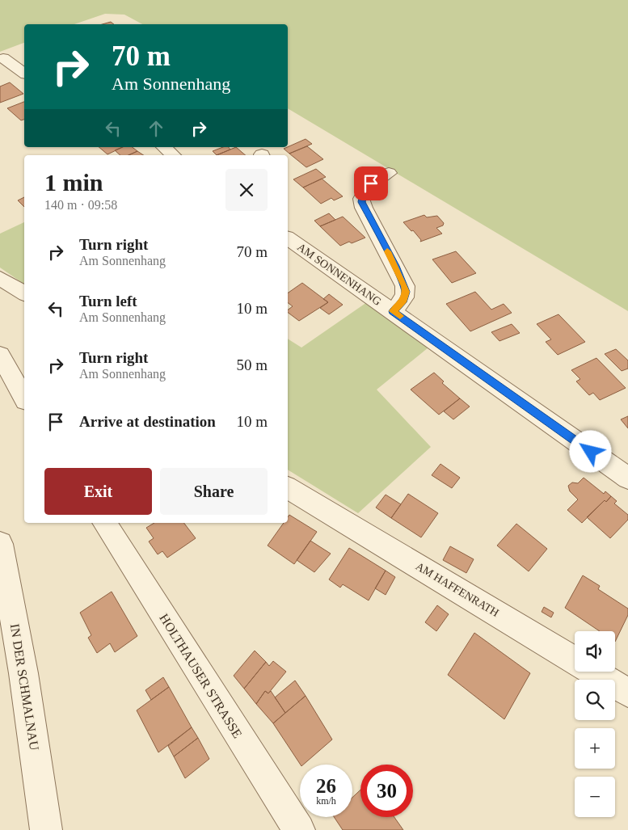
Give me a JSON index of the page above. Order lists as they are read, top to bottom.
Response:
{
  "streets": {
    "street": [
      "AM SONNENHANG",
      "AM HAFFENRATH",
      "HOLTHAUSER STRASSE",
      "IN DER SCHMALNAU"
    ]
  },
  "page": {
    "turn": ["70 m", "Am Sonnenhang"],
    "heading": ["1 min", "140 m · 09:58"],
    "list": [
      {
        "name": "Turn right",
        "note": "Am Sonnenhang",
        "value": "70 m"
      },
      {
        "name": "Turn left",
        "note": "Am Sonnenhang",
        "value": "10 m"
      },
      {
        "name": "Turn right",
        "note": "Am Sonnenhang",
        "value": "50 m"
      },
      {
        "name": "Arrive at destination",
        "value": "10 m"
      }
    ],
    "buttons": ["Exit", "Share"],
    "map_buttons": ["+", "−"],
    "speed": "26 km/h",
    "limit": "30"
  }
}
